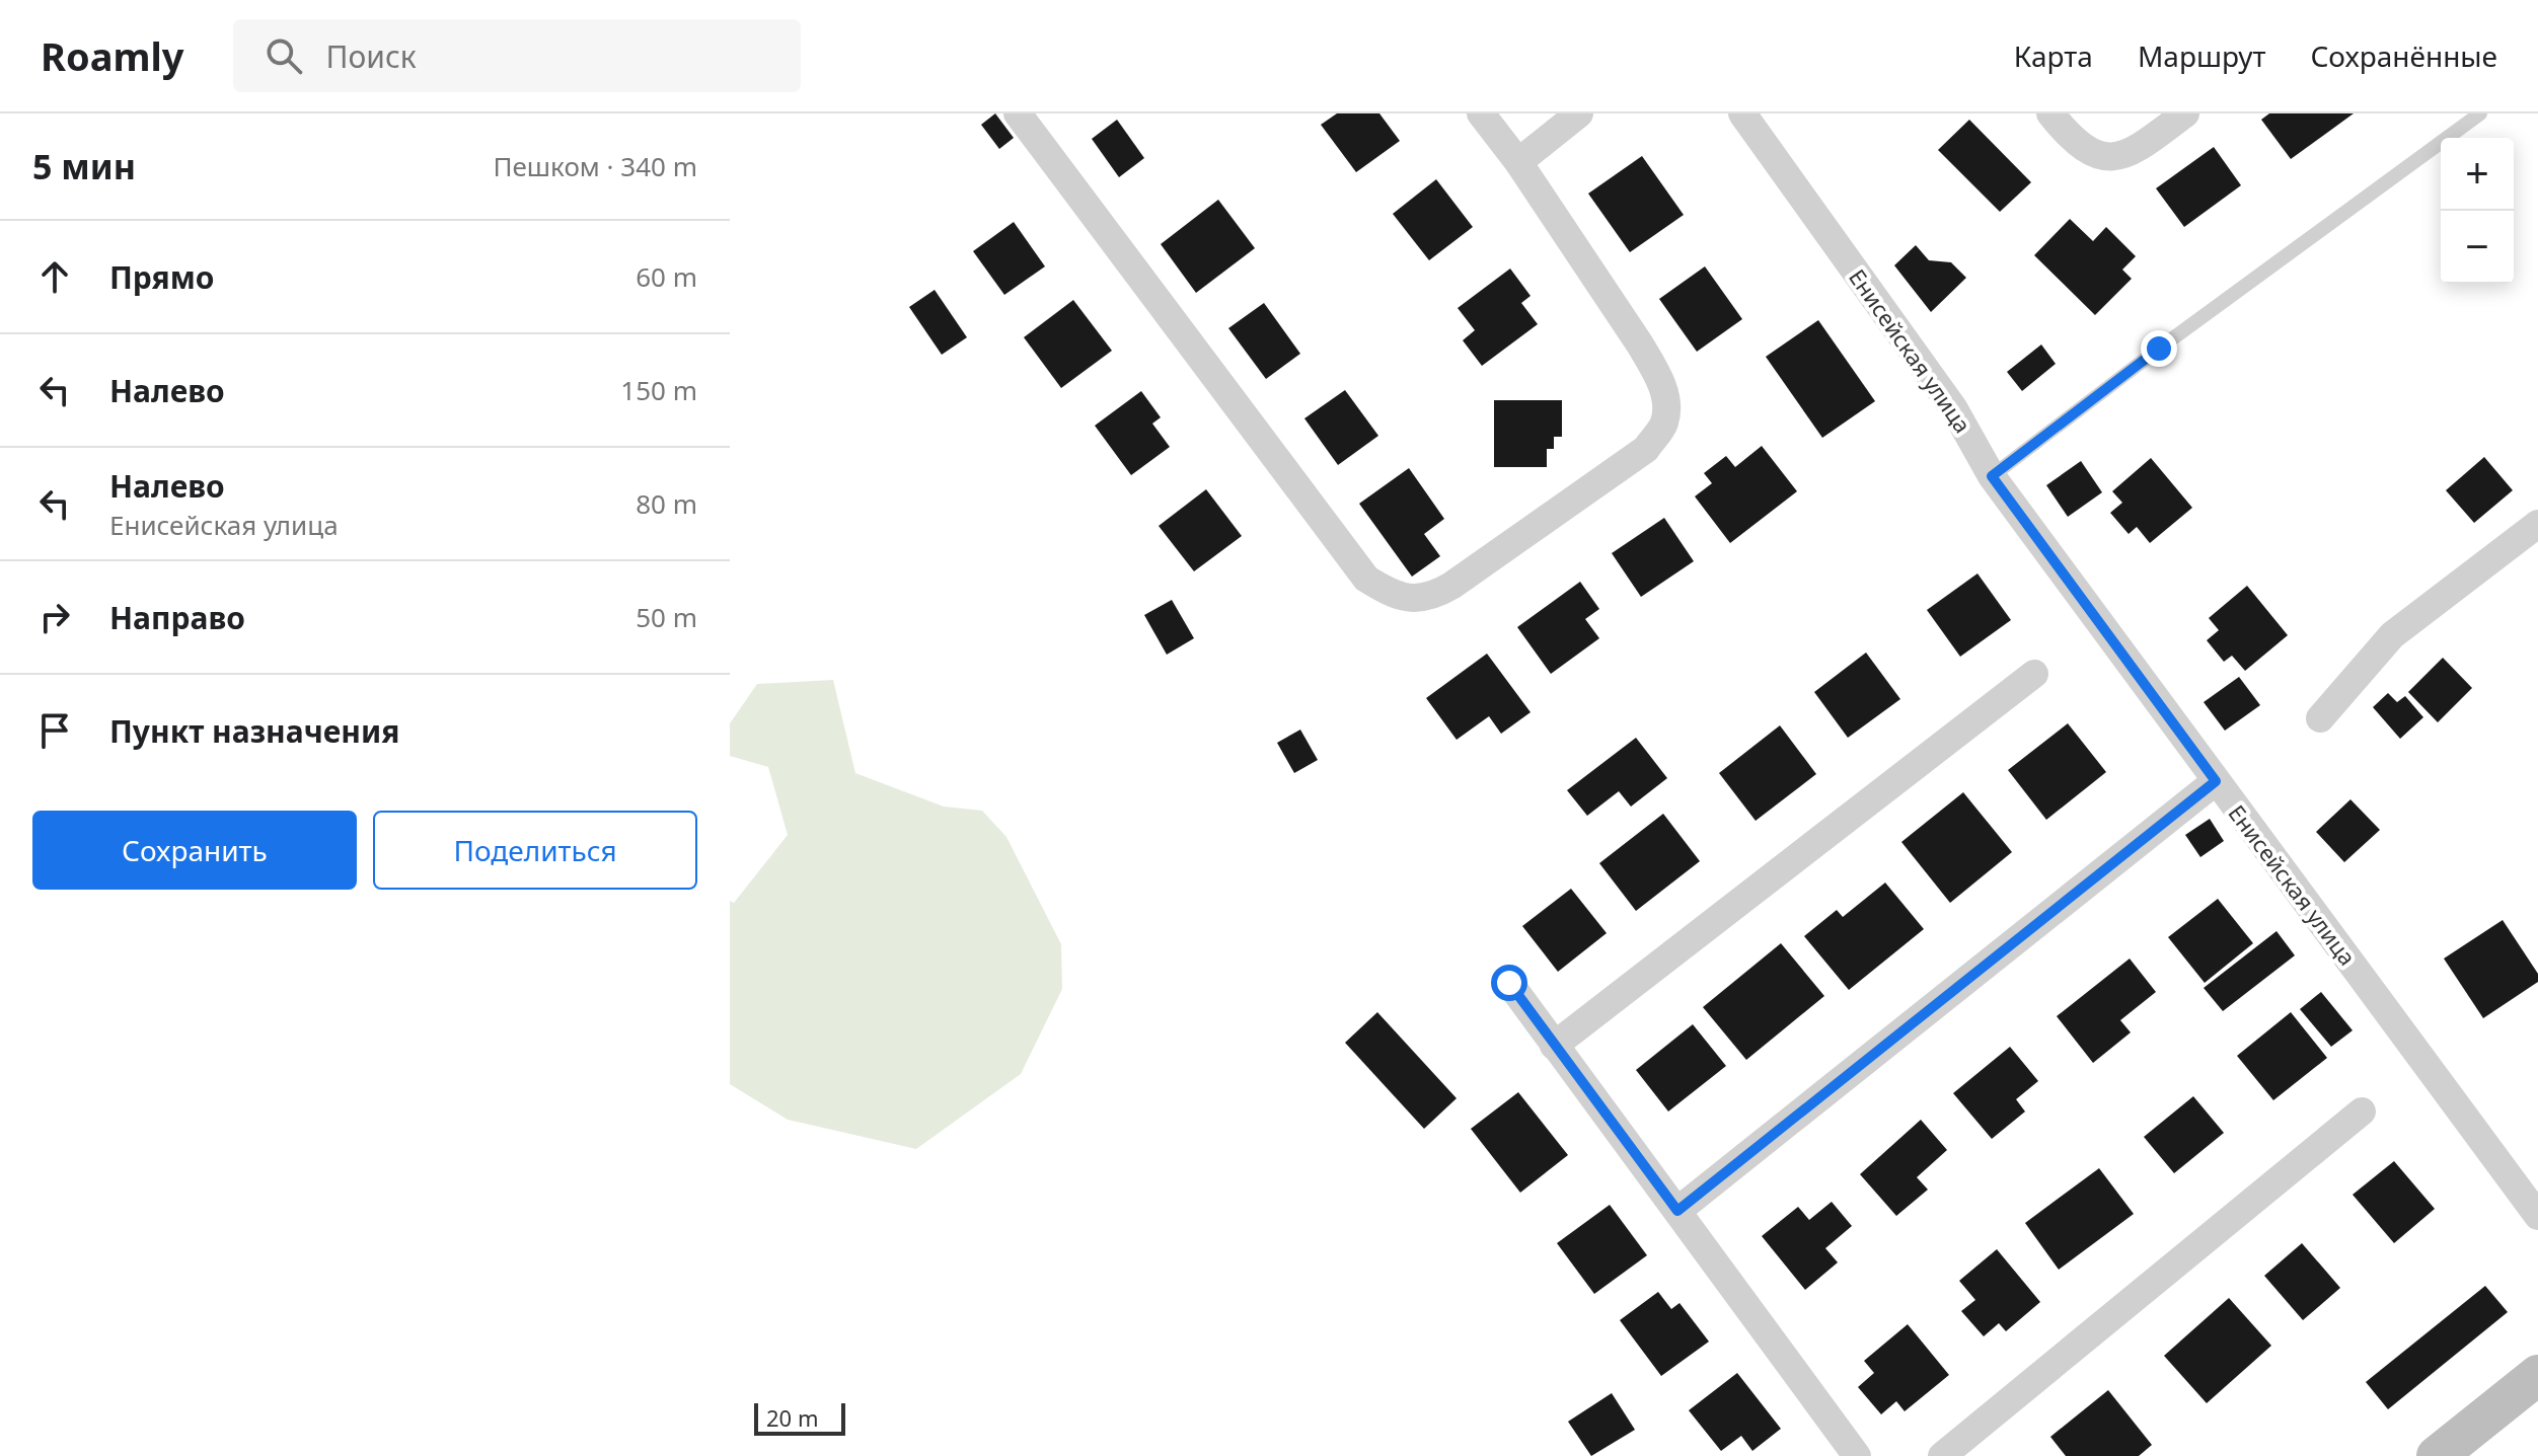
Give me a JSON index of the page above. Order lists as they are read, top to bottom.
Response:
{
  "streets": {
    "street": ["Енисейская улица"]
  },
  "scale_bar": "20 m",
  "page": {
    "header": "Roamly",
    "search": "Поиск",
    "nav": ["Карта", "Маршрут", "Сохранённые"],
    "heading": ["5 мин", "Пешком · 340 m"],
    "map_buttons": ["+", "−"],
    "list": [
      ["Прямо", "60 m"],
      ["Налево", "150 m"],
      ["Налево", "Енисейская улица", "80 m"],
      ["Направо", "50 m"],
      "Пункт назначения"
    ],
    "buttons": ["Сохранить", "Поделиться"],
    "scale": "20 m"
  }
}
